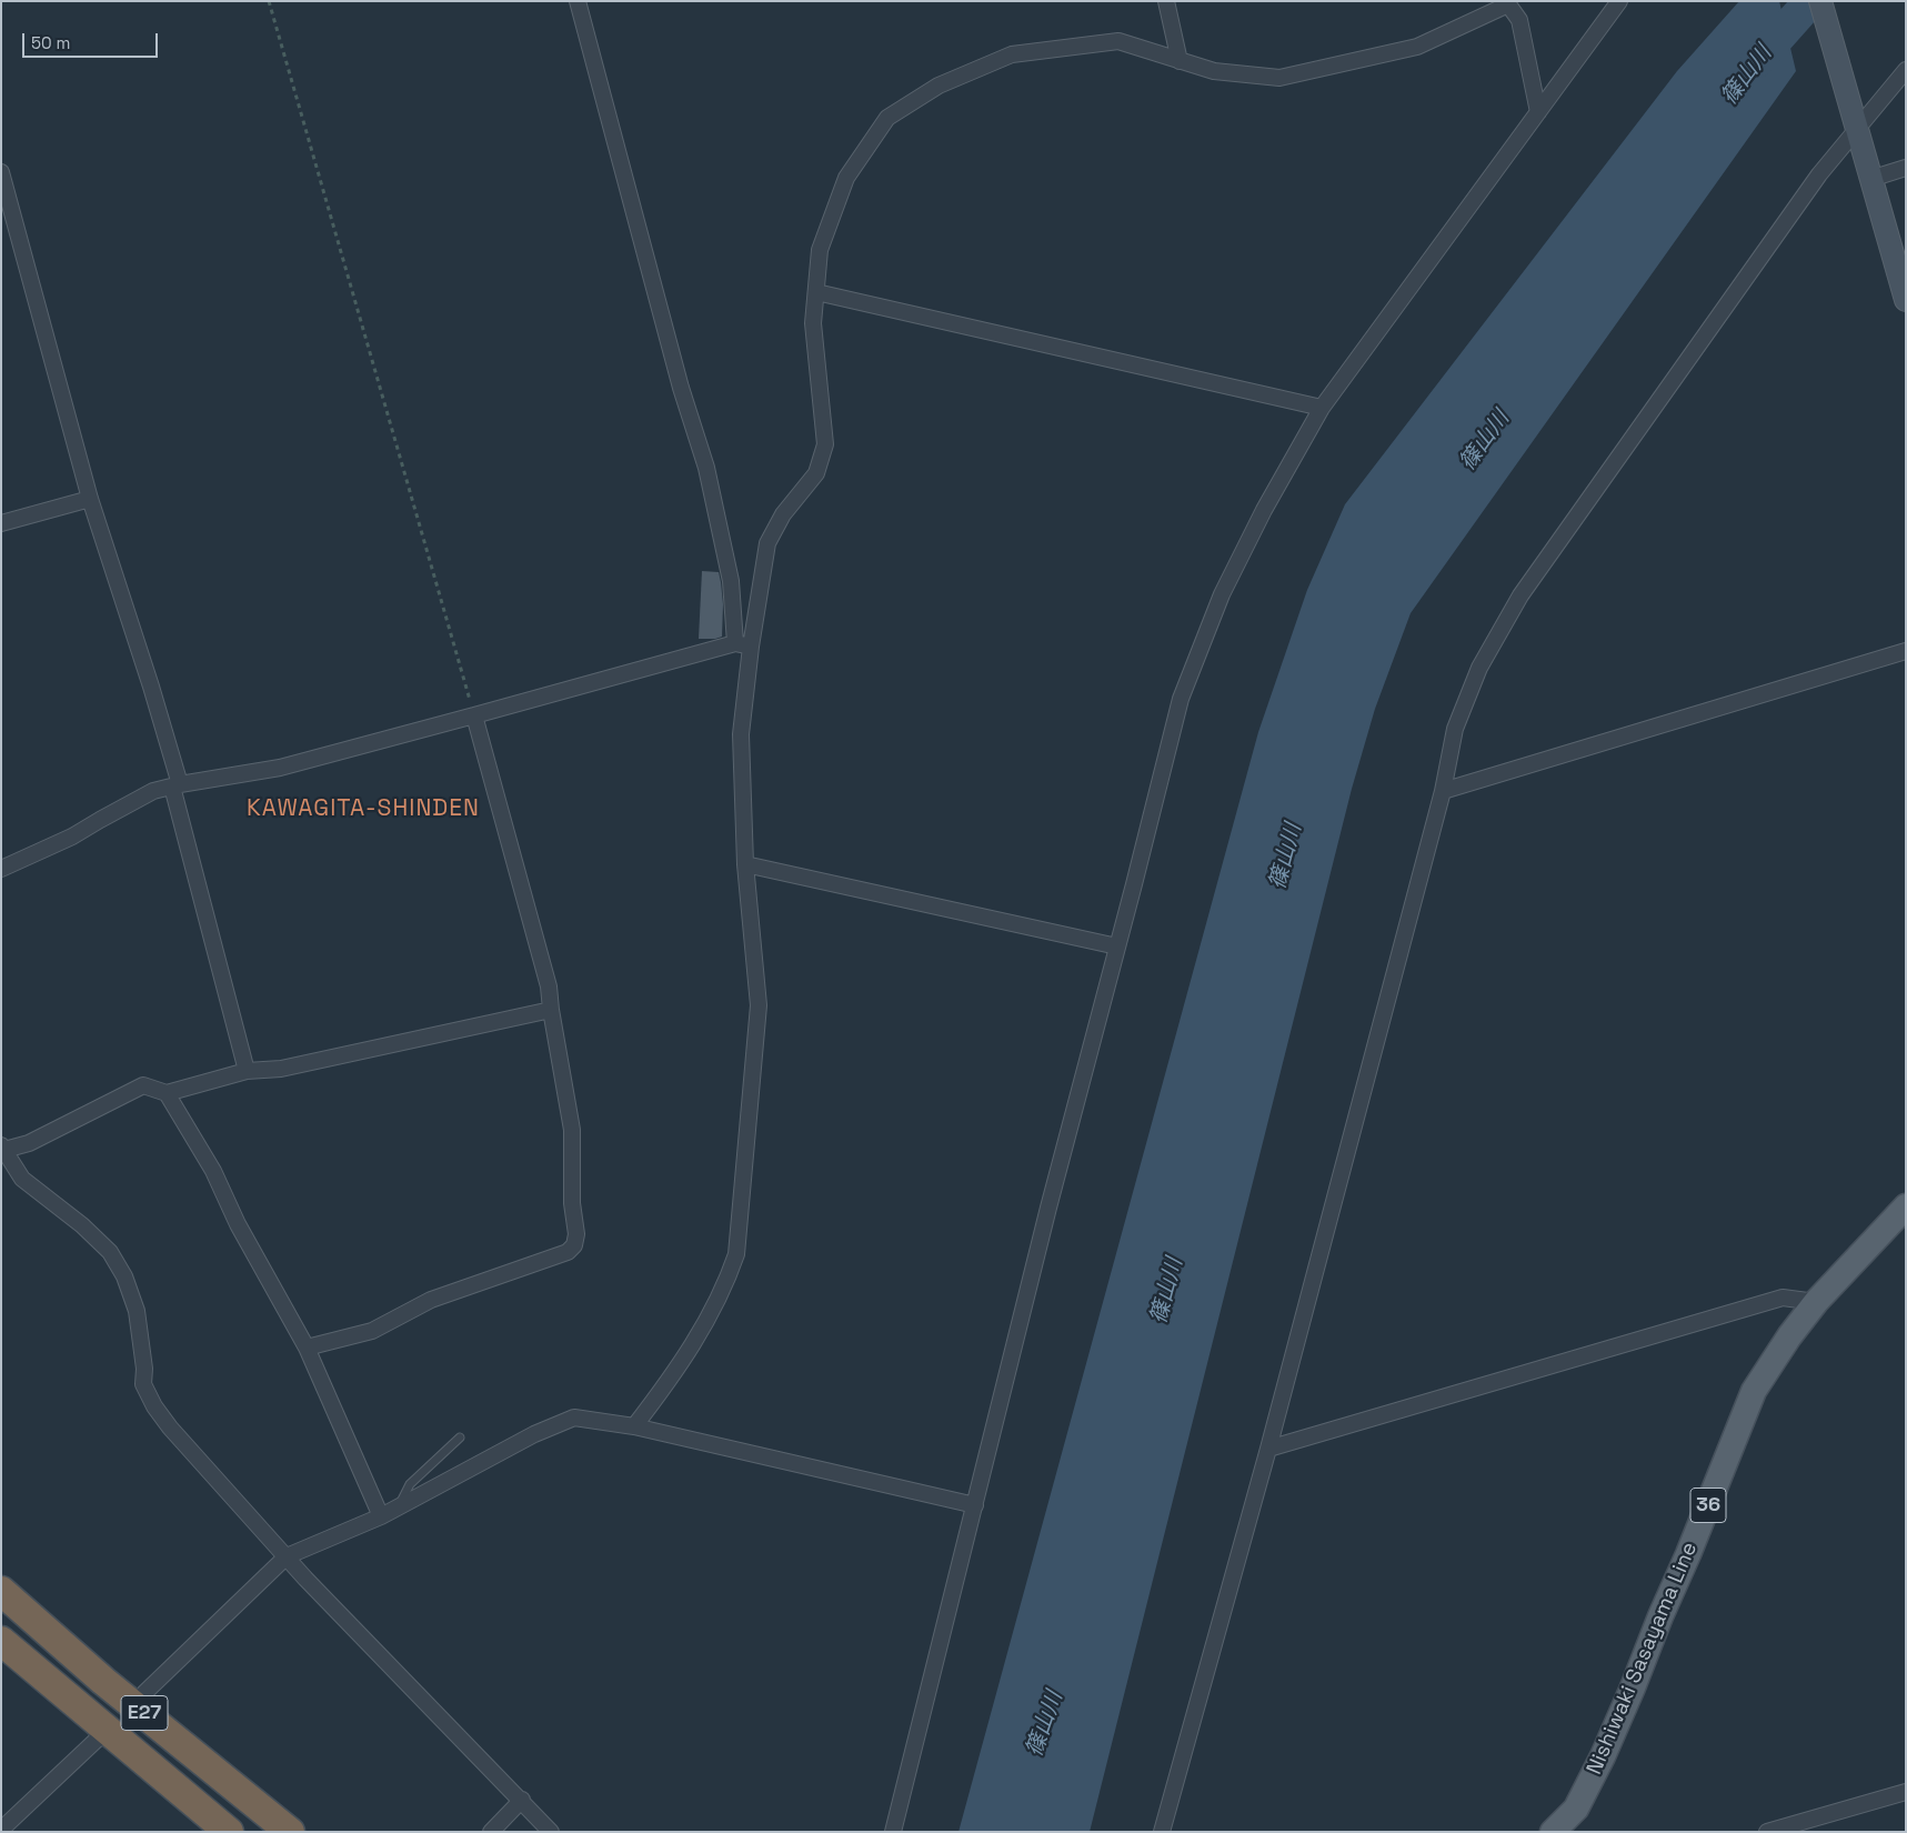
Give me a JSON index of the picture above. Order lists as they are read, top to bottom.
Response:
{
  "streets": {
    "highway": ["E27"],
    "main road": ["36", "Nishiwaki Sasayama Line"]
  },
  "districts": ["KAWAGITA-SHINDEN"],
  "water": ["篠山川"],
  "scale_bar": "50 m"
}
